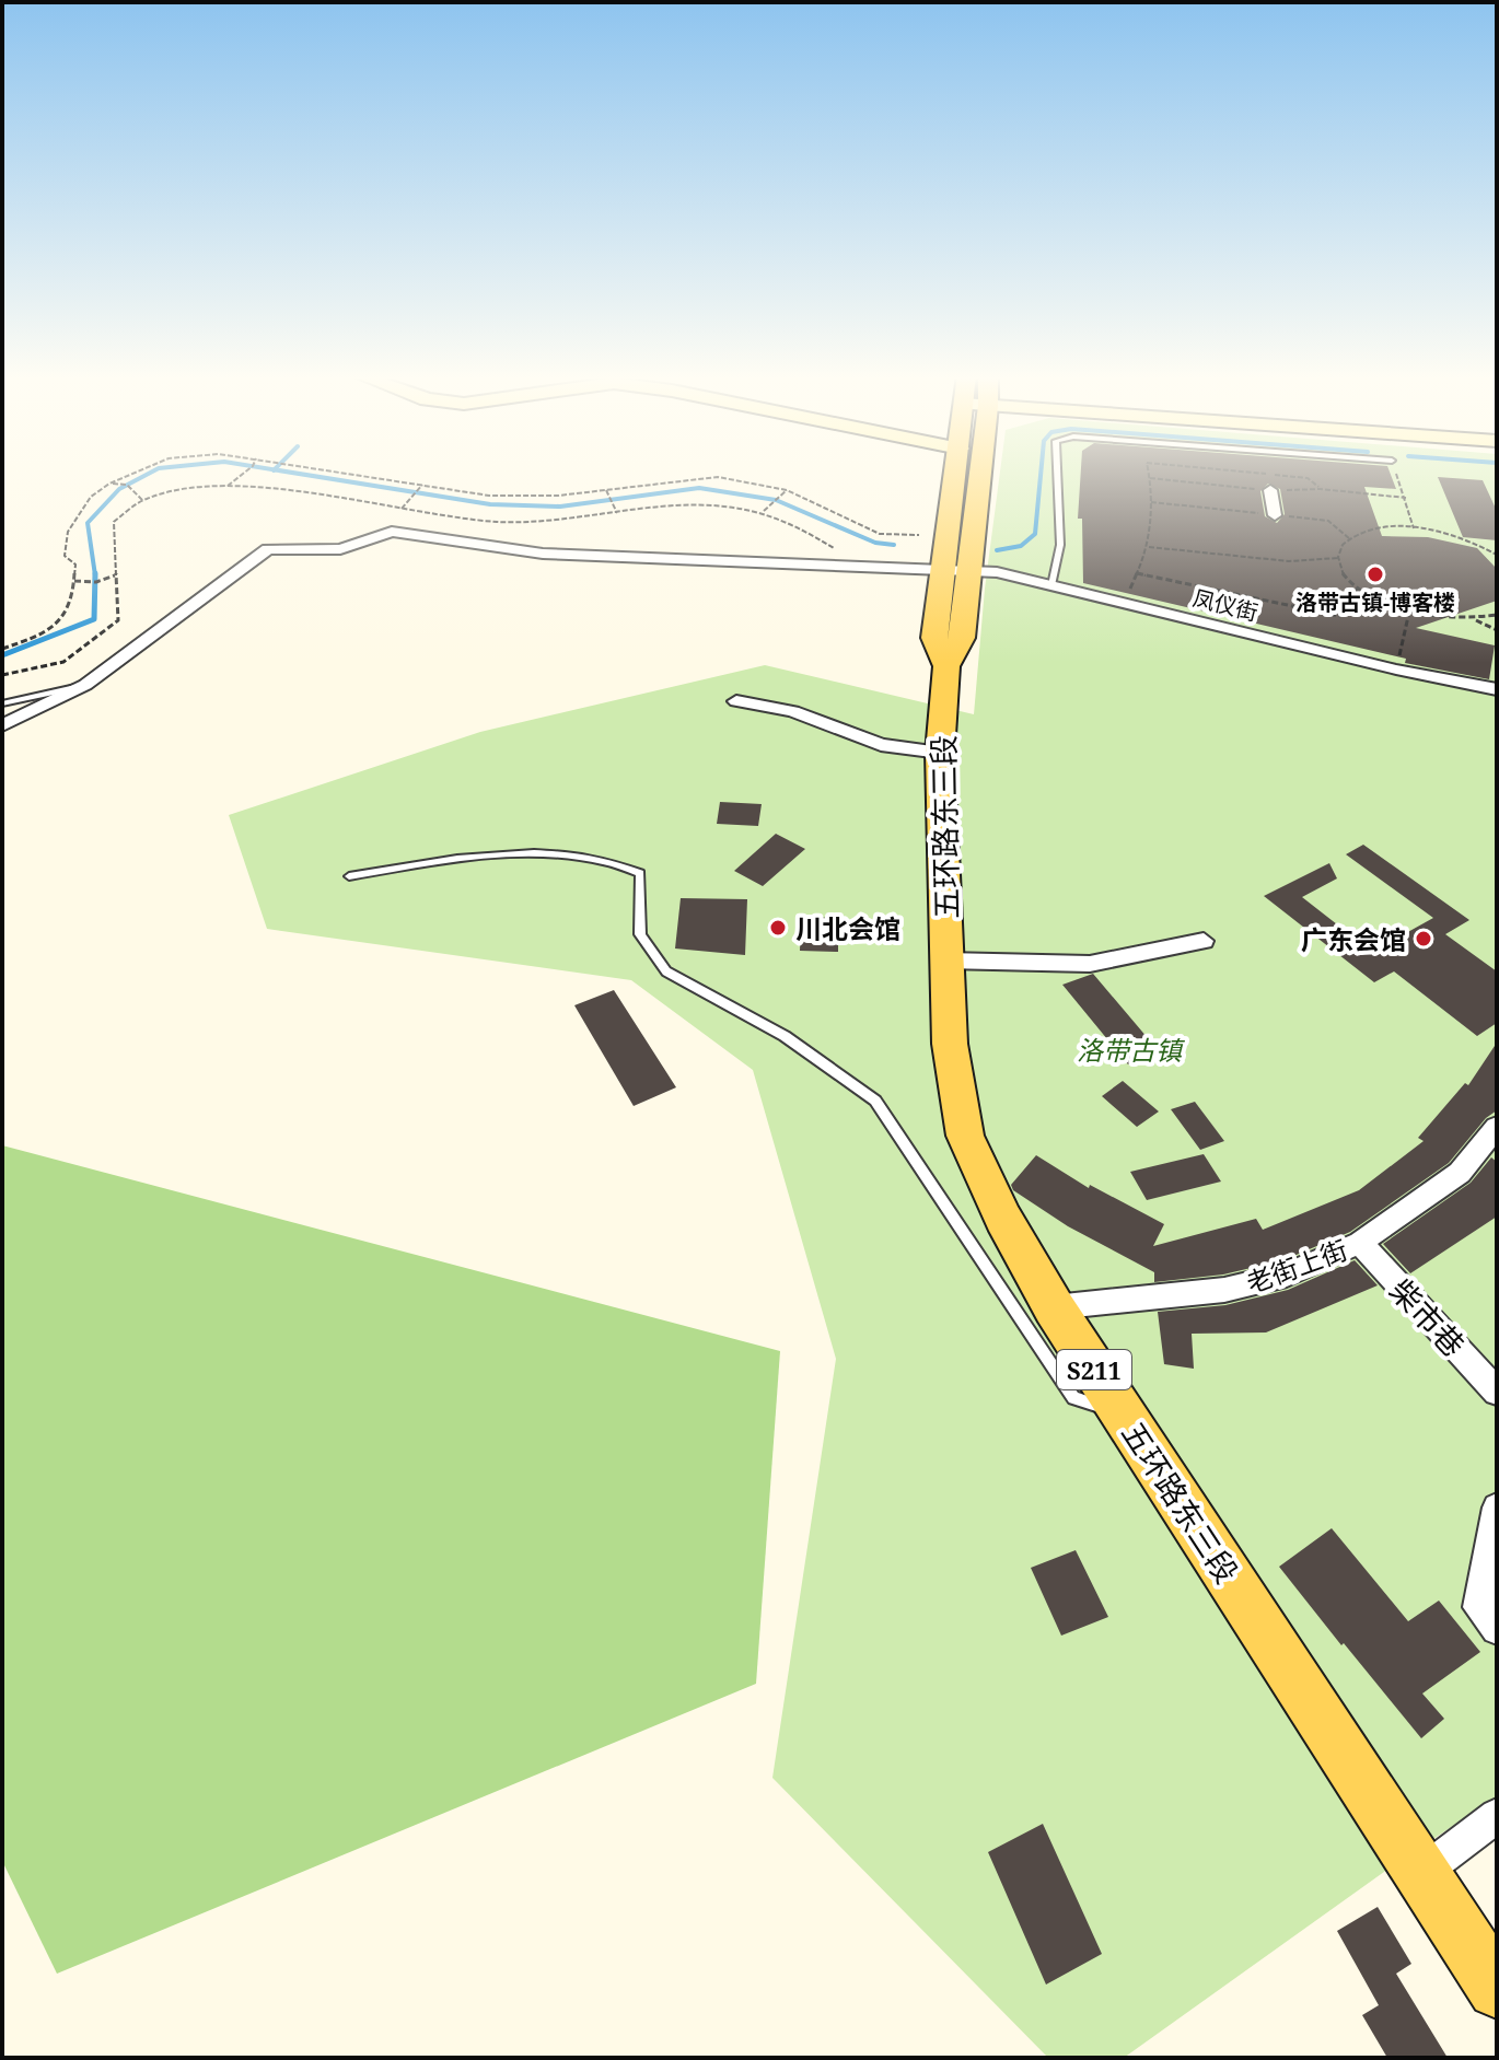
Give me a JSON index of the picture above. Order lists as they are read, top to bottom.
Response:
{
  "streets": {
    "main road": ["五环路东三段", "S211"],
    "street": ["凤仪街", "老街上街", "柴市巷"]
  },
  "crossings": [
    ["凤仪街", "S211"],
    ["五环路东三段", "老街上街"],
    ["五环路东三段", "S211"],
    ["老街上街", "柴市巷"]
  ],
  "parks": ["洛带古镇"],
  "places": ["洛带古镇-博客楼", "川北会馆", "广东会馆"]
}
